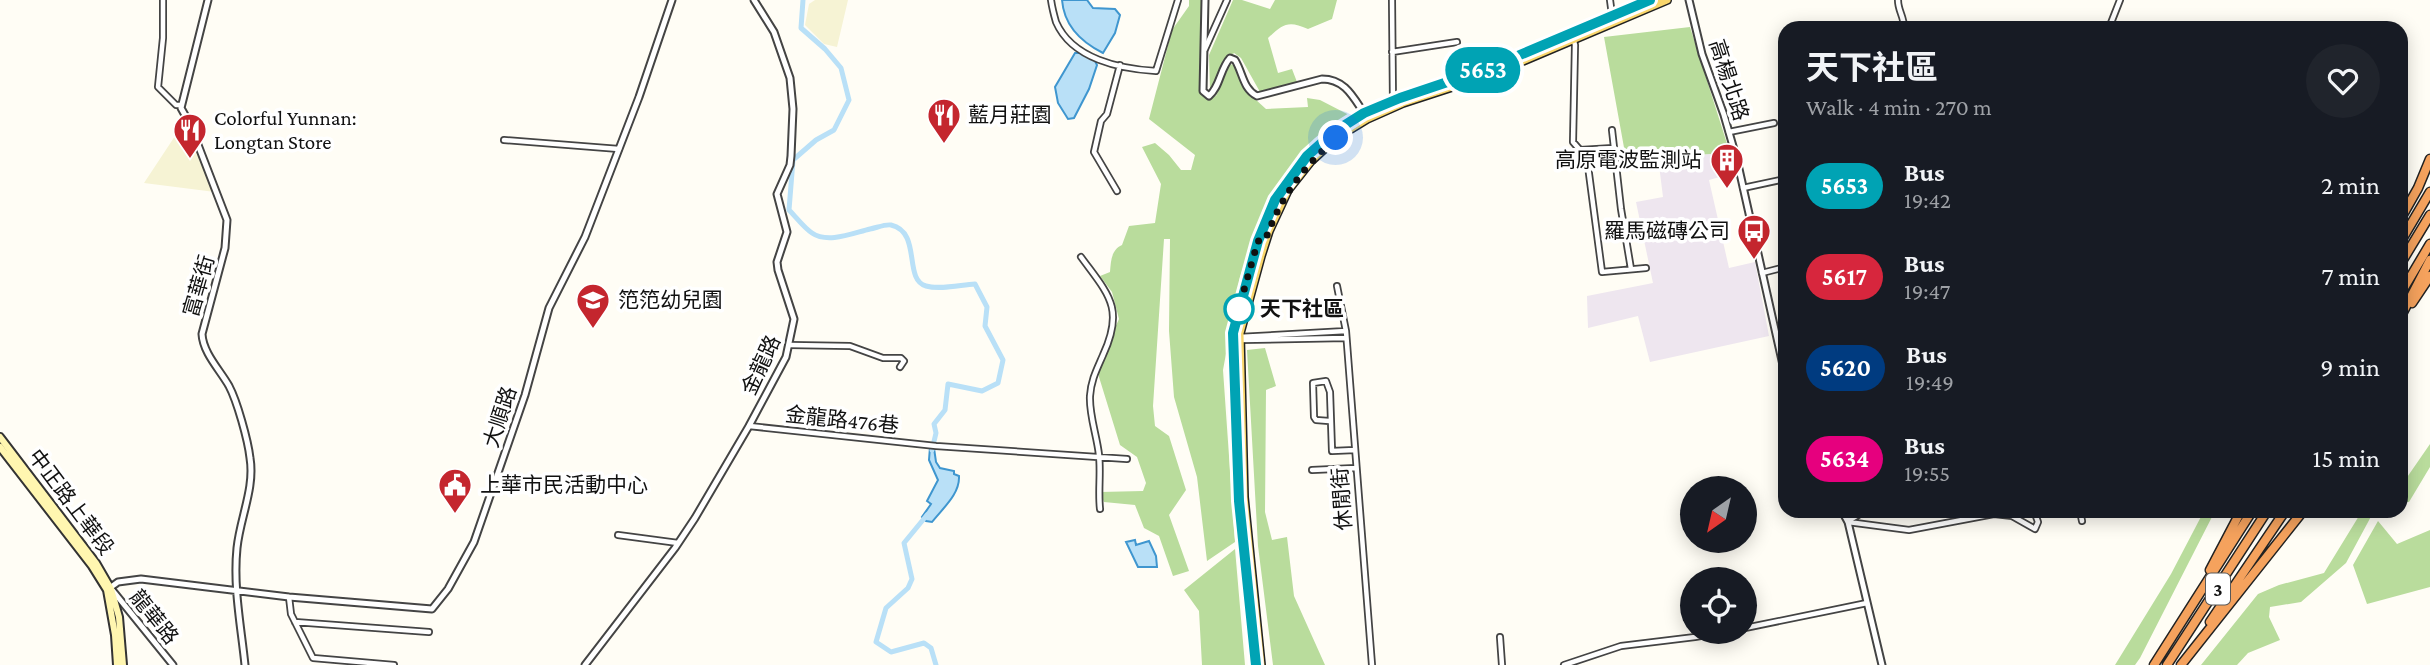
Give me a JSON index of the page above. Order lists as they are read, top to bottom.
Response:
{
  "streets": {
    "highway": ["3"],
    "main road": ["中正路上華段"],
    "street": [
      "高楊北路",
      "富華街",
      "金龍路",
      "大順路",
      "金龍路476巷",
      "休閒街",
      "龍華路"
    ]
  },
  "crossings": [
    ["富華街", "大順路"],
    ["金龍路", "金龍路476巷"],
    ["大順路", "中正路上華段"],
    ["大順路", "龍華路"],
    ["中正路上華段", "龍華路"]
  ],
  "places": {
    "restaurant": ["藍月莊園", "Colorful Yunnan: Longtan Store"],
    "building": ["高原電波監測站"],
    "bus stop": ["羅馬磁磚公司"],
    "other": ["天下社區"],
    "school or university": ["笵笵幼兒園"],
    "public building": ["上華市民活動中心"]
  },
  "lines": ["bus line 5653"],
  "north": "bottom left",
  "page": {
    "on_map": "5653",
    "heading": ["天下社區", "Walk · 4 min · 270 m"],
    "list": [
      {
        "mark": "5653",
        "name": "Bus",
        "note": "19:42",
        "value": "2 min"
      },
      {
        "mark": "5617",
        "name": "Bus",
        "note": "19:47",
        "value": "7 min"
      },
      {
        "mark": "5620",
        "name": "Bus",
        "note": "19:49",
        "value": "9 min"
      },
      {
        "mark": "5634",
        "name": "Bus",
        "note": "19:55",
        "value": "15 min"
      }
    ]
  }
}
